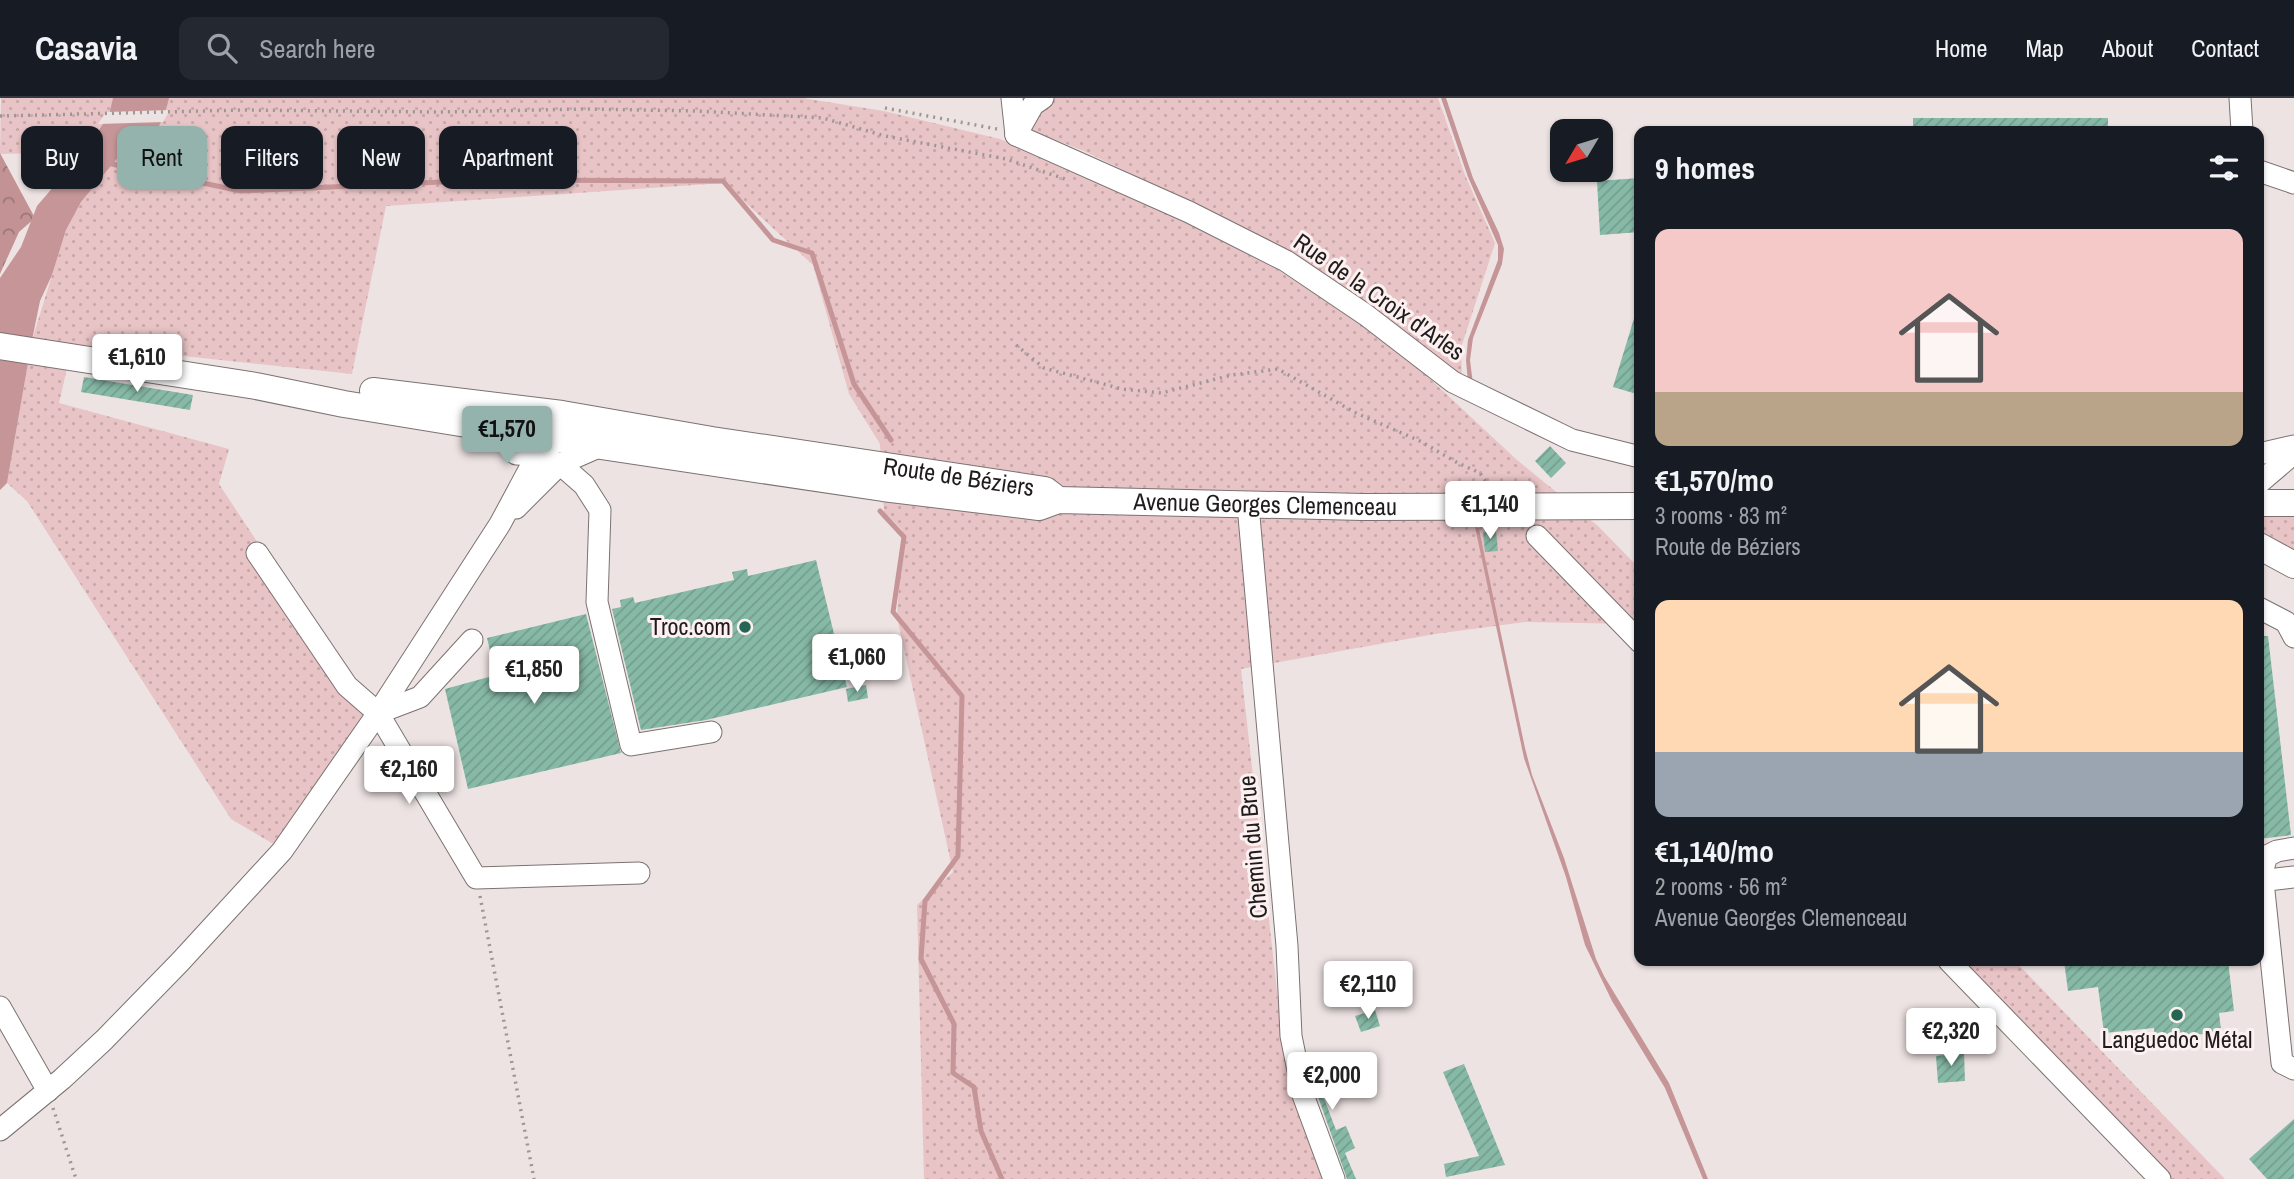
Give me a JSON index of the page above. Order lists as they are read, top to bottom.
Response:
{
  "streets": {
    "main road": ["Route de Béziers", "Avenue Georges Clemenceau"],
    "street": ["Rue de la Croix d'Arles", "Chemin du Brue"]
  },
  "crossings": [
    ["Route de Béziers", "Avenue Georges Clemenceau"],
    ["Avenue Georges Clemenceau", "Chemin du Brue"]
  ],
  "places": ["Troc.com", "Languedoc Métal"],
  "north": "bottom left",
  "page": {
    "header": "Casavia",
    "search": "Search here",
    "nav": [
      "Home",
      "Map",
      "About",
      "Contact"
    ],
    "chip": [
      "Buy",
      "Rent",
      "Filters",
      "New",
      "Apartment"
    ],
    "heading": "9 homes",
    "list": [
      {
        "name": "€1,570/mo",
        "note": "3 rooms · 83 m² · Route de Béziers"
      },
      {
        "name": "€1,140/mo",
        "note": "2 rooms · 56 m² · Avenue Georges Clemenceau"
      }
    ],
    "price": [
      "€1,610",
      "€1,570",
      "€1,140",
      "€1,060",
      "€1,850",
      "€2,160",
      "€2,110",
      "€2,320",
      "€2,000"
    ]
  }
}
